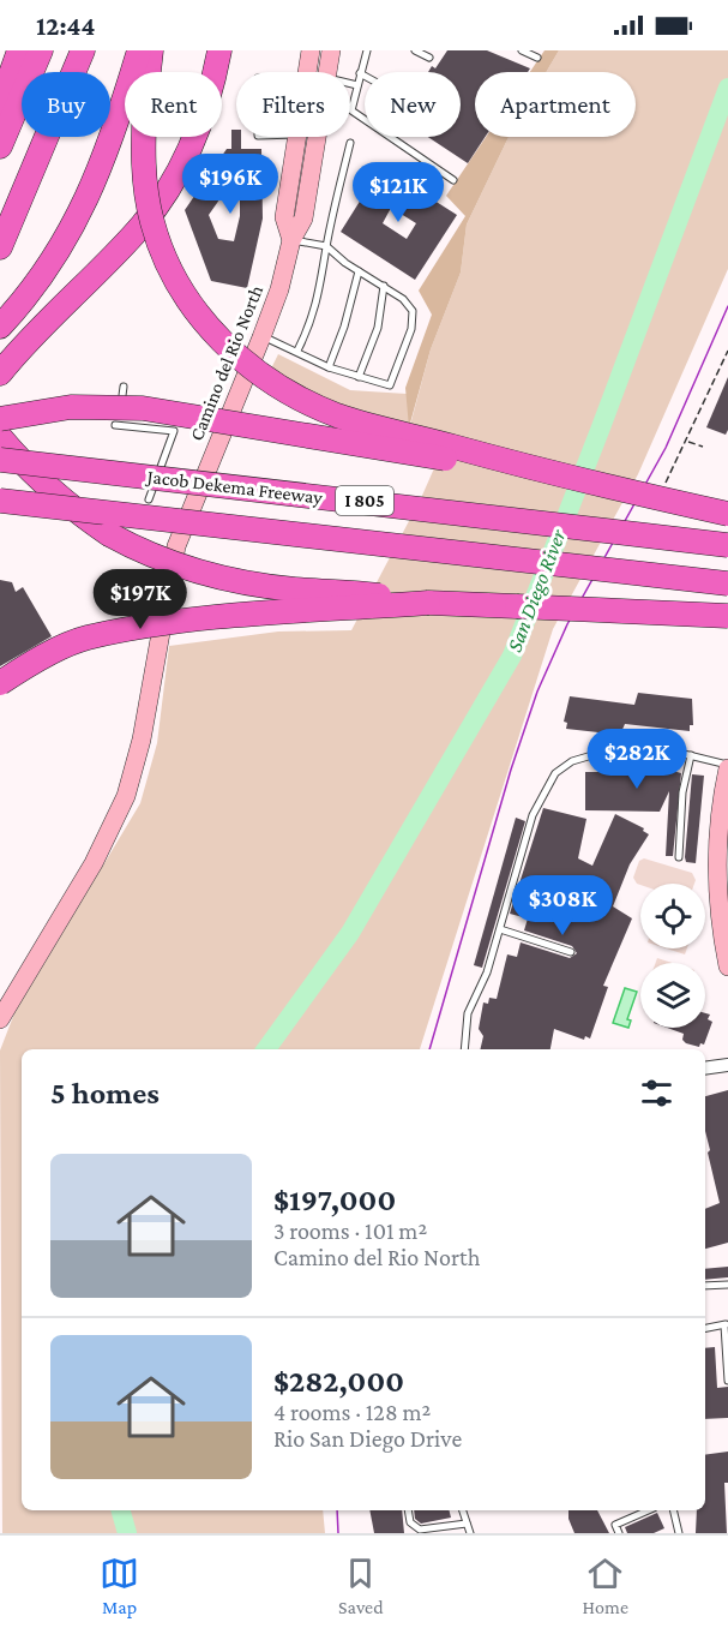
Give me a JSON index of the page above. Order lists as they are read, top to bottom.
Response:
{
  "streets": {
    "highway": ["Jacob Dekema Freeway", "I 805"],
    "main road": ["Camino del Rio North"]
  },
  "water": ["San Diego River"],
  "page": {
    "status": "12:44",
    "chip": [
      "Buy",
      "Rent",
      "Filters",
      "New",
      "Apartment"
    ],
    "price": [
      "$196K",
      "$121K",
      "$197K",
      "$282K",
      "$308K"
    ],
    "heading": "5 homes",
    "list": [
      {
        "name": "$197,000",
        "note": "3 rooms · 101 m² · Camino del Rio North"
      },
      {
        "name": "$282,000",
        "note": "4 rooms · 128 m² · Rio San Diego Drive"
      }
    ],
    "tabs": ["Map", "Saved", "Home"]
  }
}
